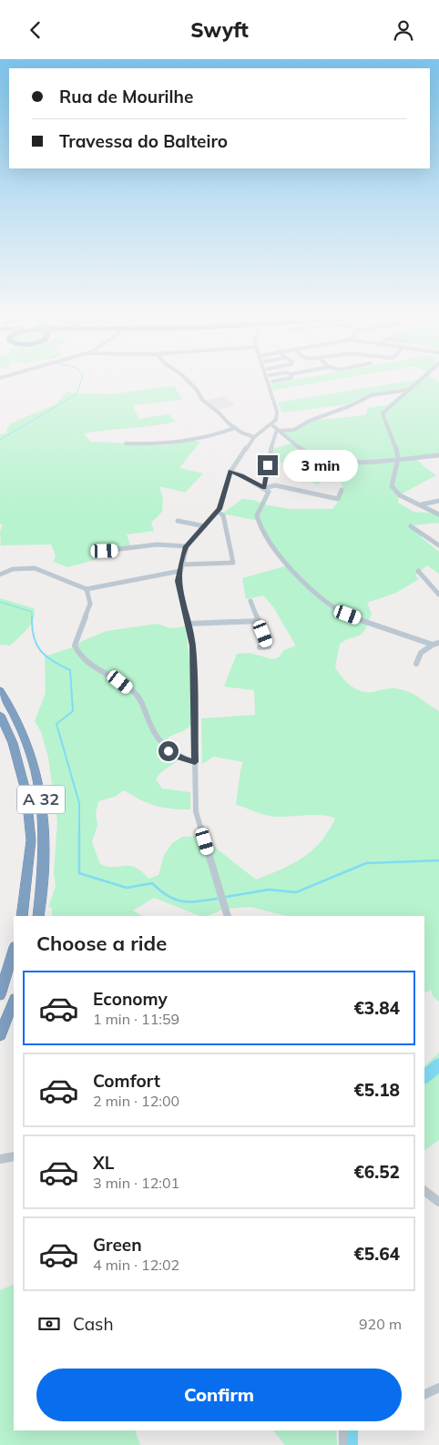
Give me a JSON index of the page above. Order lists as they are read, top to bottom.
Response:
{
  "streets": {
    "highway": ["A 32"]
  },
  "page": {
    "header": "Swyft",
    "banner": ["Rua de Mourilhe", "Travessa do Balteiro"],
    "bubble": "3 min",
    "heading": "Choose a ride",
    "list": [
      {
        "name": "Economy",
        "note": "1 min · 11:59",
        "value": "€3.84"
      },
      {
        "name": "Comfort",
        "note": "2 min · 12:00",
        "value": "€5.18"
      },
      {
        "name": "XL",
        "note": "3 min · 12:01",
        "value": "€6.52"
      },
      {
        "name": "Green",
        "note": "4 min · 12:02",
        "value": "€5.64"
      }
    ],
    "pay": ["Cash", "920 m"],
    "buttons": "Confirm"
  }
}
